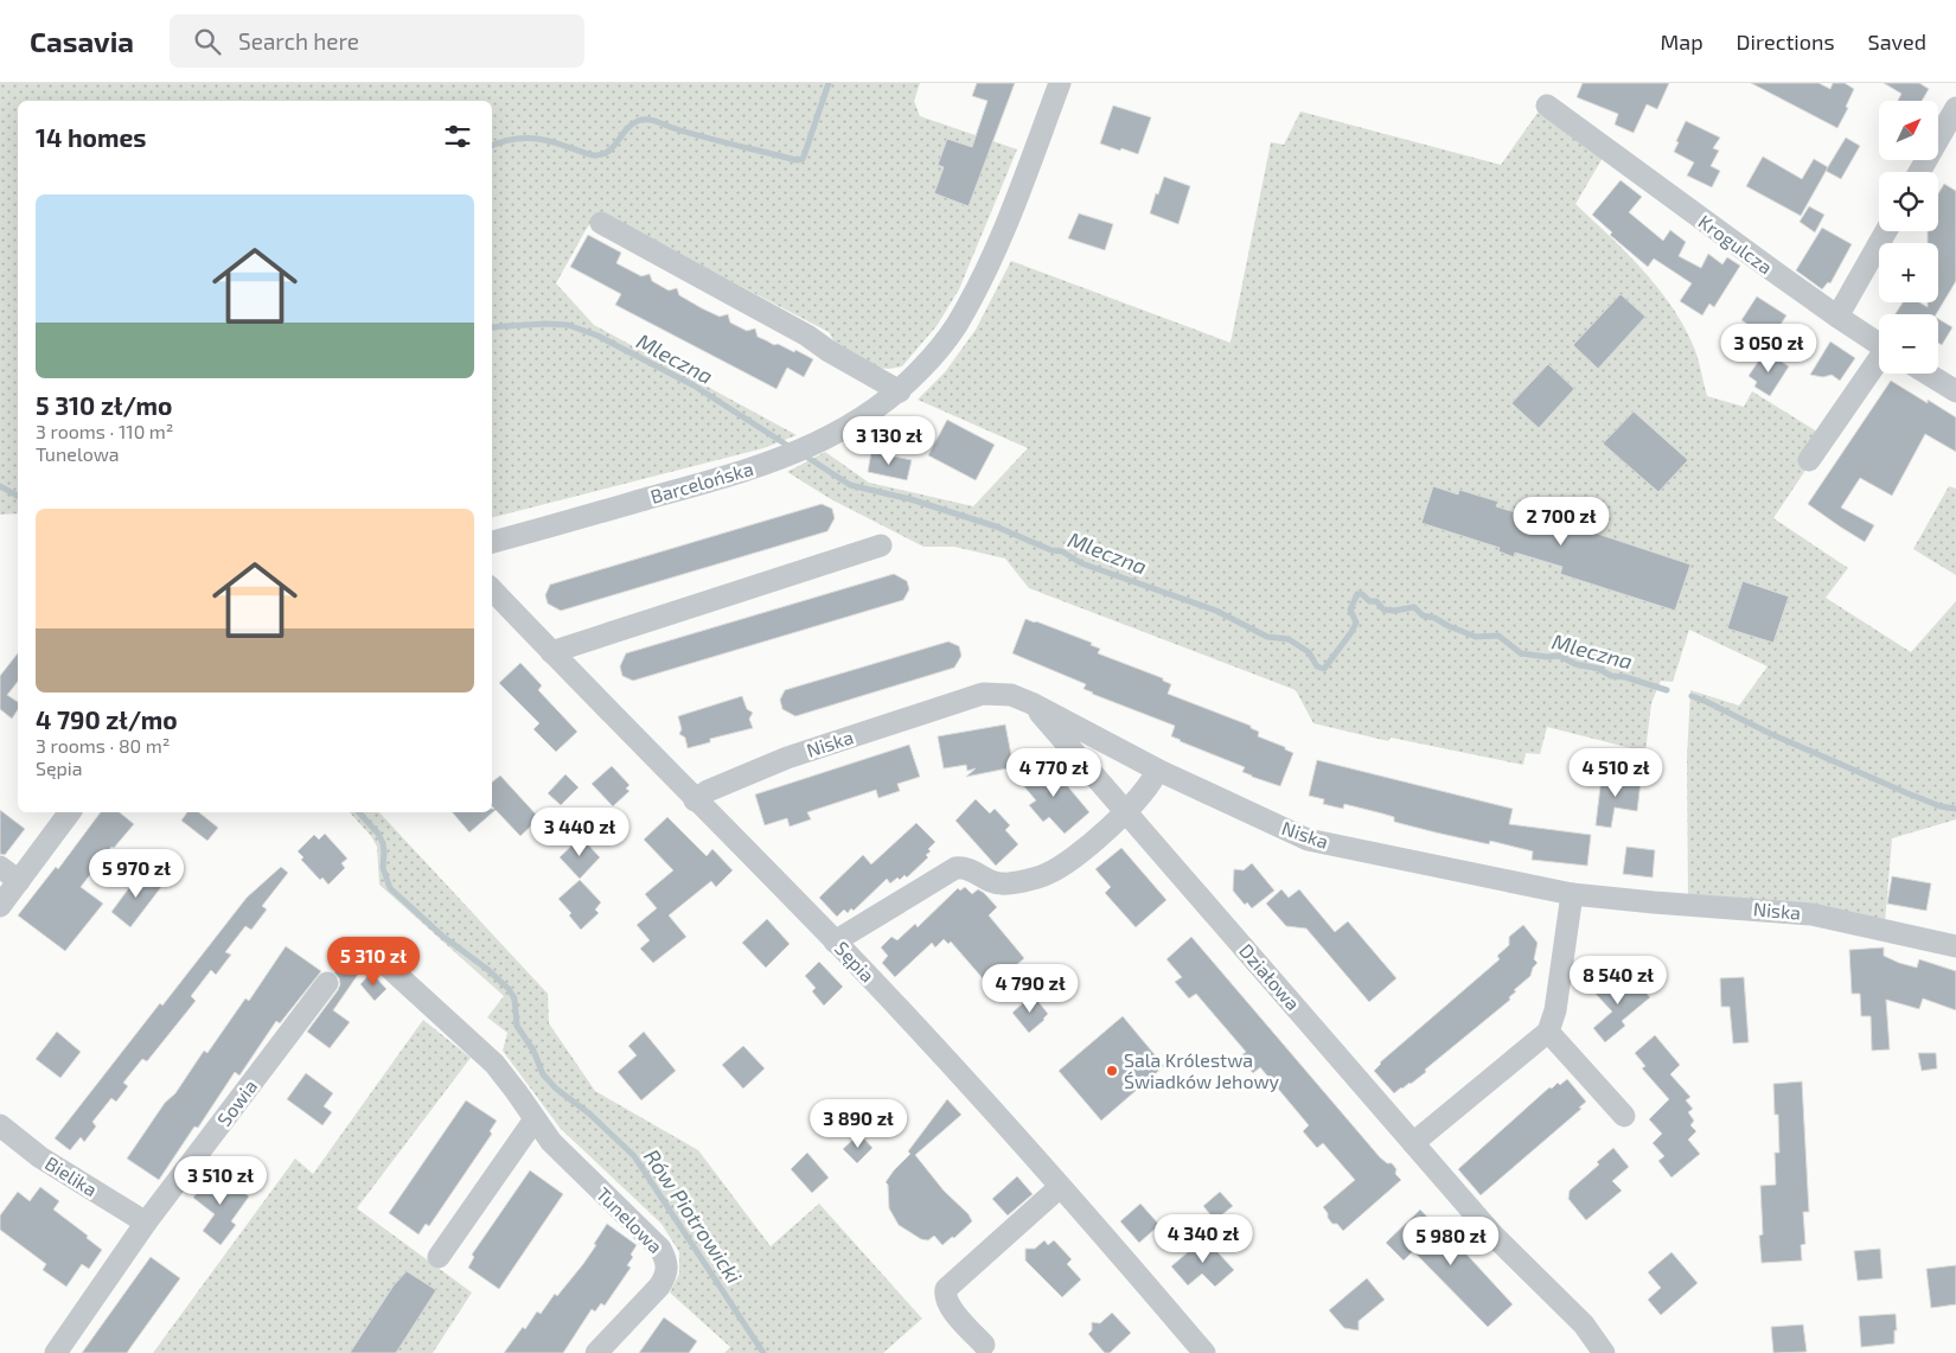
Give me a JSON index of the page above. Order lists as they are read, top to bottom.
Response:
{
  "streets": {
    "street": [
      "Krogulcza",
      "Barcelońska",
      "Niska",
      "Sępia",
      "Działowa",
      "Sowia",
      "Bielika",
      "Tunelowa"
    ]
  },
  "crossings": [
    ["Niska", "Sępia"],
    ["Niska", "Działowa"],
    ["Sowia", "Bielika"]
  ],
  "water": ["Mleczna", "Rów Piotrowicki"],
  "places": ["Sala Królestwa Świadków Jehowy"],
  "north": "top right",
  "page": {
    "header": "Casavia",
    "search": "Search here",
    "nav": ["Map", "Directions", "Saved"],
    "map_buttons": ["+", "−"],
    "heading": "14 homes",
    "list": [
      {
        "name": "5 310 zł/mo",
        "note": "3 rooms · 110 m² · Tunelowa"
      },
      {
        "name": "4 790 zł/mo",
        "note": "3 rooms · 80 m² · Sępia"
      }
    ],
    "price": [
      "3 050 zł",
      "3 130 zł",
      "2 700 zł",
      "4 770 zł",
      "4 510 zł",
      "3 440 zł",
      "5 970 zł",
      "5 310 zł",
      "8 540 zł",
      "4 790 zł",
      "3 890 zł",
      "3 510 zł",
      "4 340 zł",
      "5 980 zł"
    ]
  }
}
